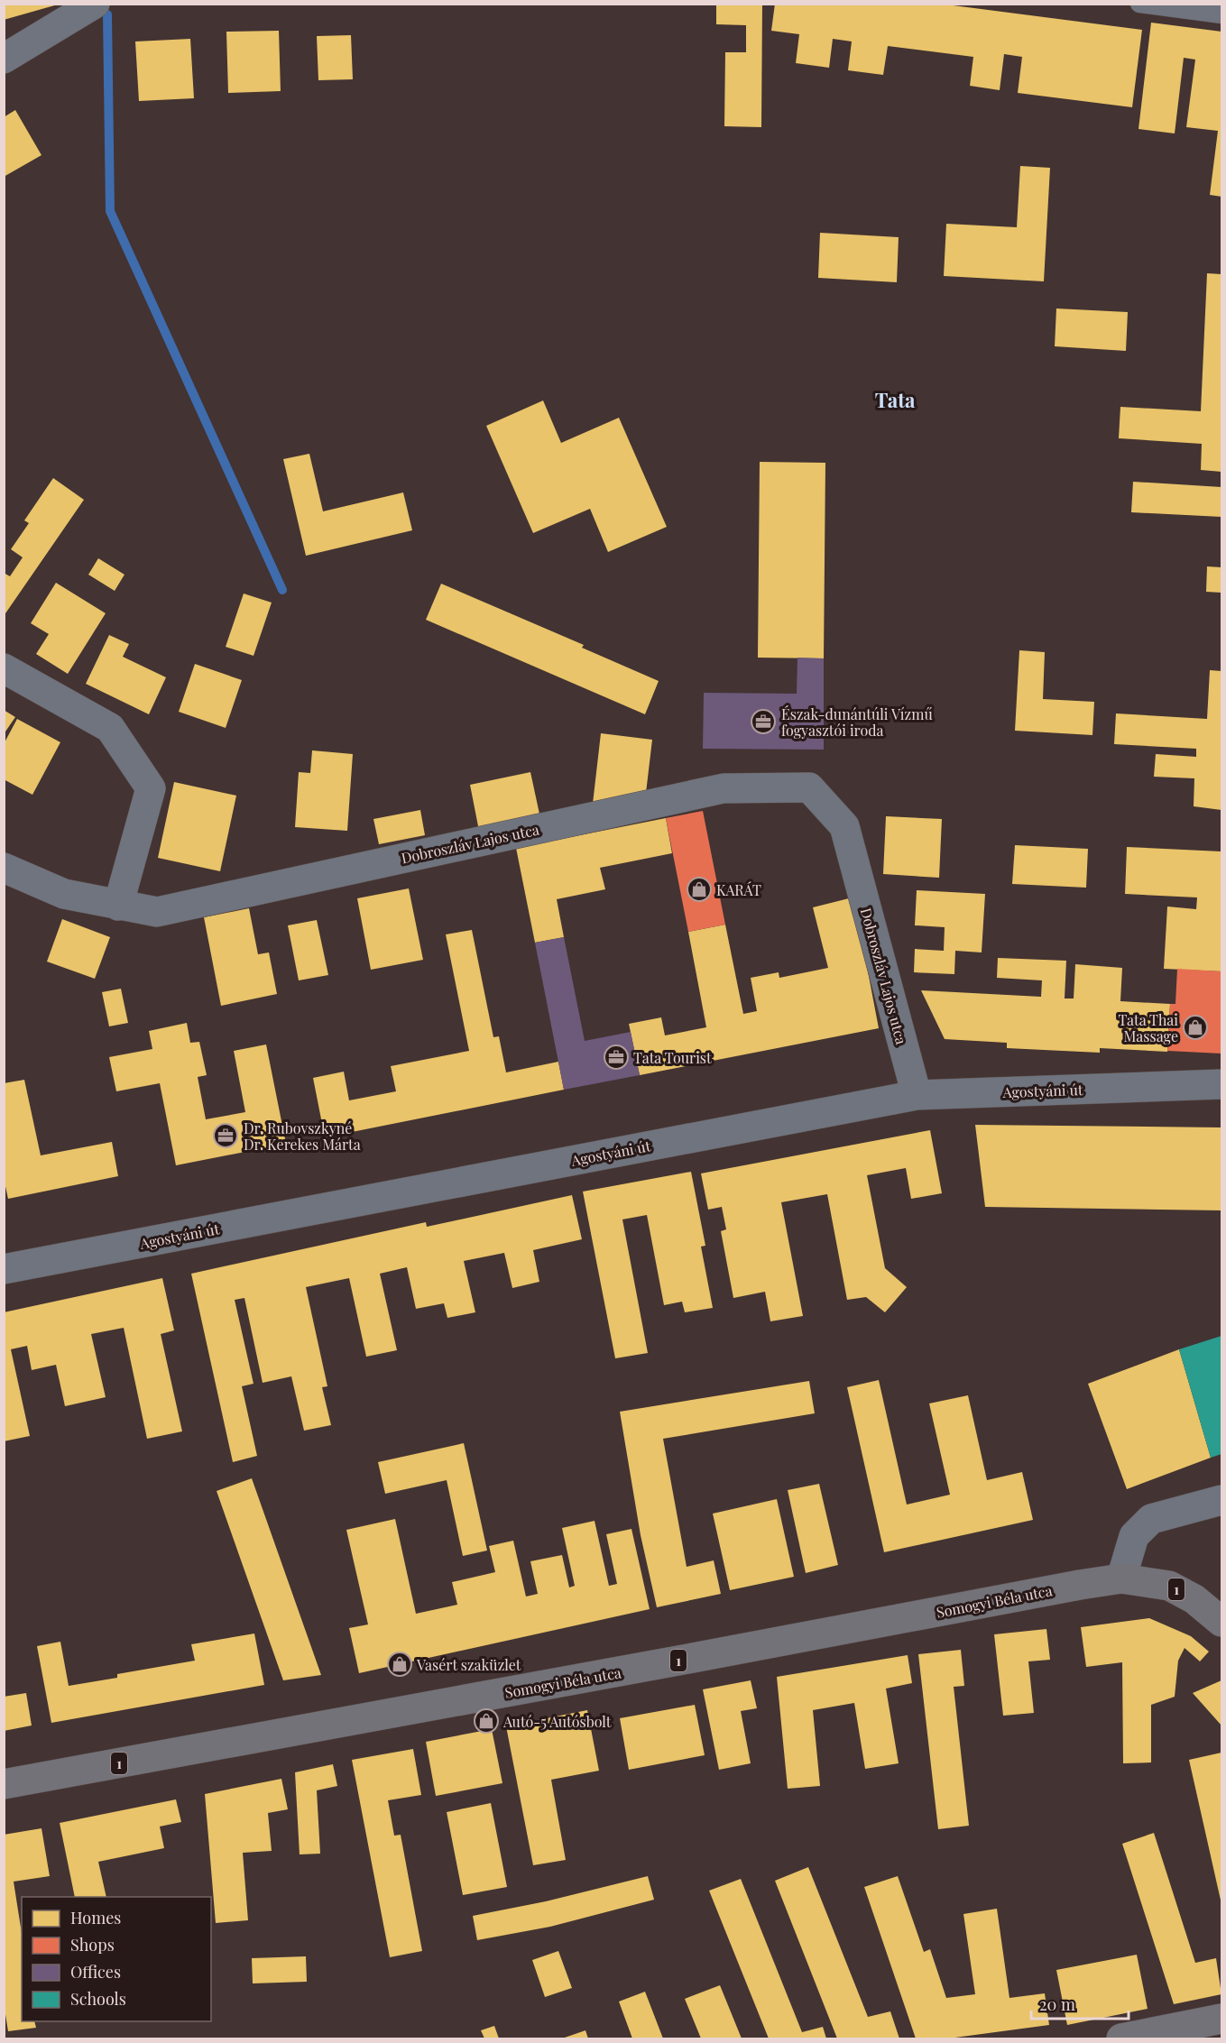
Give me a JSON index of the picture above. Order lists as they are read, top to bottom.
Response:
{
  "streets": {
    "main road": ["1", "Somogyi Béla utca"],
    "street": ["Dobroszláv Lajos utca", "Agostyáni út"]
  },
  "crossings": [
    ["Dobroszláv Lajos utca", "Agostyáni út"]
  ],
  "districts": ["Tata"],
  "places": {
    "office": ["Észak-dunántúli Vízmű fogyasztói iroda", "Tata Tourist", "Dr. Rubovszkyné Dr. Kerekes Márta"],
    "shop": [
      "KARÁT",
      "Tata Thai Massage",
      "Vasért szaküzlet",
      "Autó-5 Autósbolt"
    ]
  },
  "legend": [
    "Homes",
    "Shops",
    "Offices",
    "Schools"
  ],
  "scale_bar": "20 m"
}
